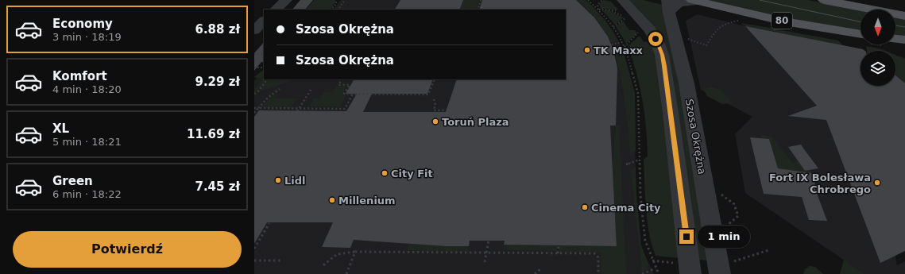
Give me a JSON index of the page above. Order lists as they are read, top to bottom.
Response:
{
  "streets": {
    "main road": ["80"],
    "street": ["Szosa Okrężna"]
  },
  "places": [
    "TK Maxx",
    "Toruń Plaza",
    "City Fit",
    "Lidl",
    "Fort IX Bolesława Chrobrego",
    "Millenium",
    "Cinema City"
  ],
  "north": "bottom",
  "page": {
    "list": [
      {
        "name": "Economy",
        "note": "3 min · 18:19",
        "value": "6.88 zł"
      },
      {
        "name": "Komfort",
        "note": "4 min · 18:20",
        "value": "9.29 zł"
      },
      {
        "name": "XL",
        "note": "5 min · 18:21",
        "value": "11.69 zł"
      },
      {
        "name": "Green",
        "note": "6 min · 18:22",
        "value": "7.45 zł"
      }
    ],
    "banner": ["Szosa Okrężna", "Szosa Okrężna"],
    "buttons": "Potwierdź",
    "bubble": "1 min"
  }
}
